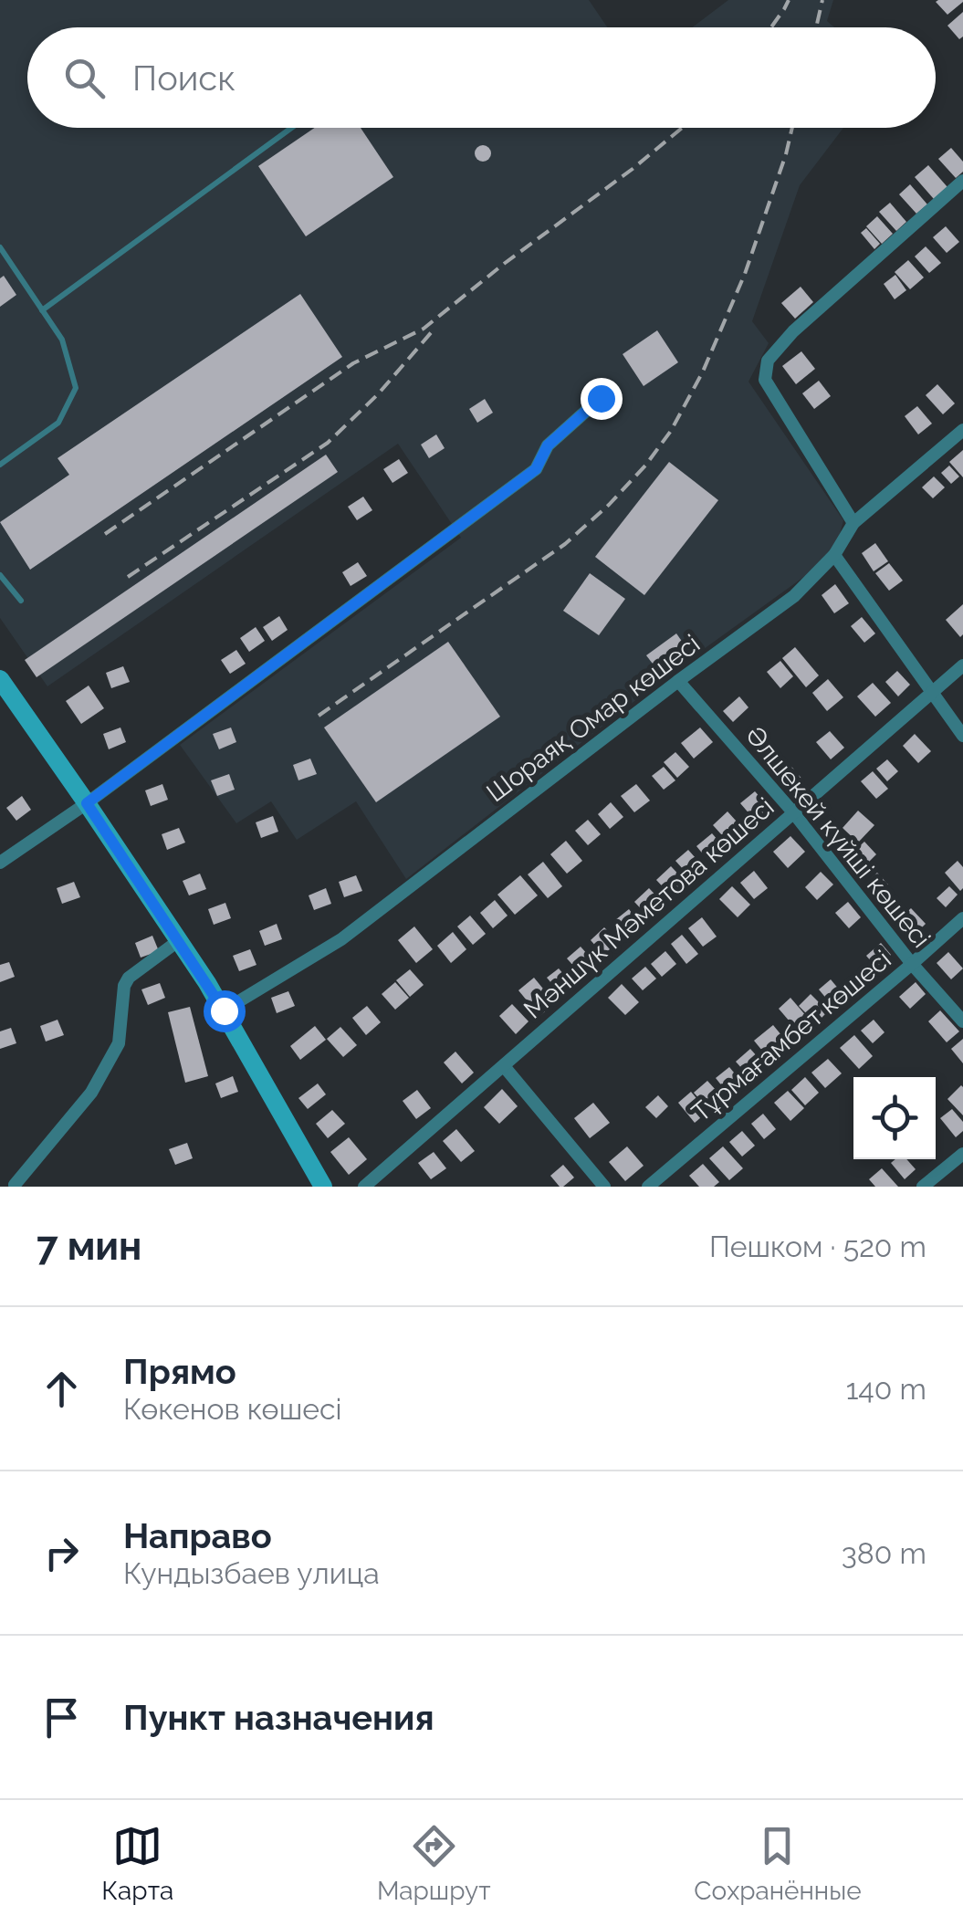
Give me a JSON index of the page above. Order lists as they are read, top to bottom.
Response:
{
  "streets": {
    "street": [
      "Шораяқ Омар көшесі",
      "Әлшекей күйші көшесі",
      "Мәншүк Мәметова көшесі",
      "Тұрмағамбет көшесі"
    ]
  },
  "crossings": [
    ["Шораяқ Омар көшесі", "Әлшекей күйші көшесі"],
    ["Әлшекей күйші көшесі", "Мәншүк Мәметова көшесі"],
    ["Әлшекей күйші көшесі", "Тұрмағамбет көшесі"]
  ],
  "page": {
    "search": "Поиск",
    "heading": ["7 мин", "Пешком · 520 m"],
    "list": [
      ["Прямо", "Көкенов көшесі", "140 m"],
      ["Направо", "Кундызбаев улица", "380 m"],
      "Пункт назначения"
    ],
    "nav": ["Карта", "Маршрут", "Сохранённые"]
  }
}
